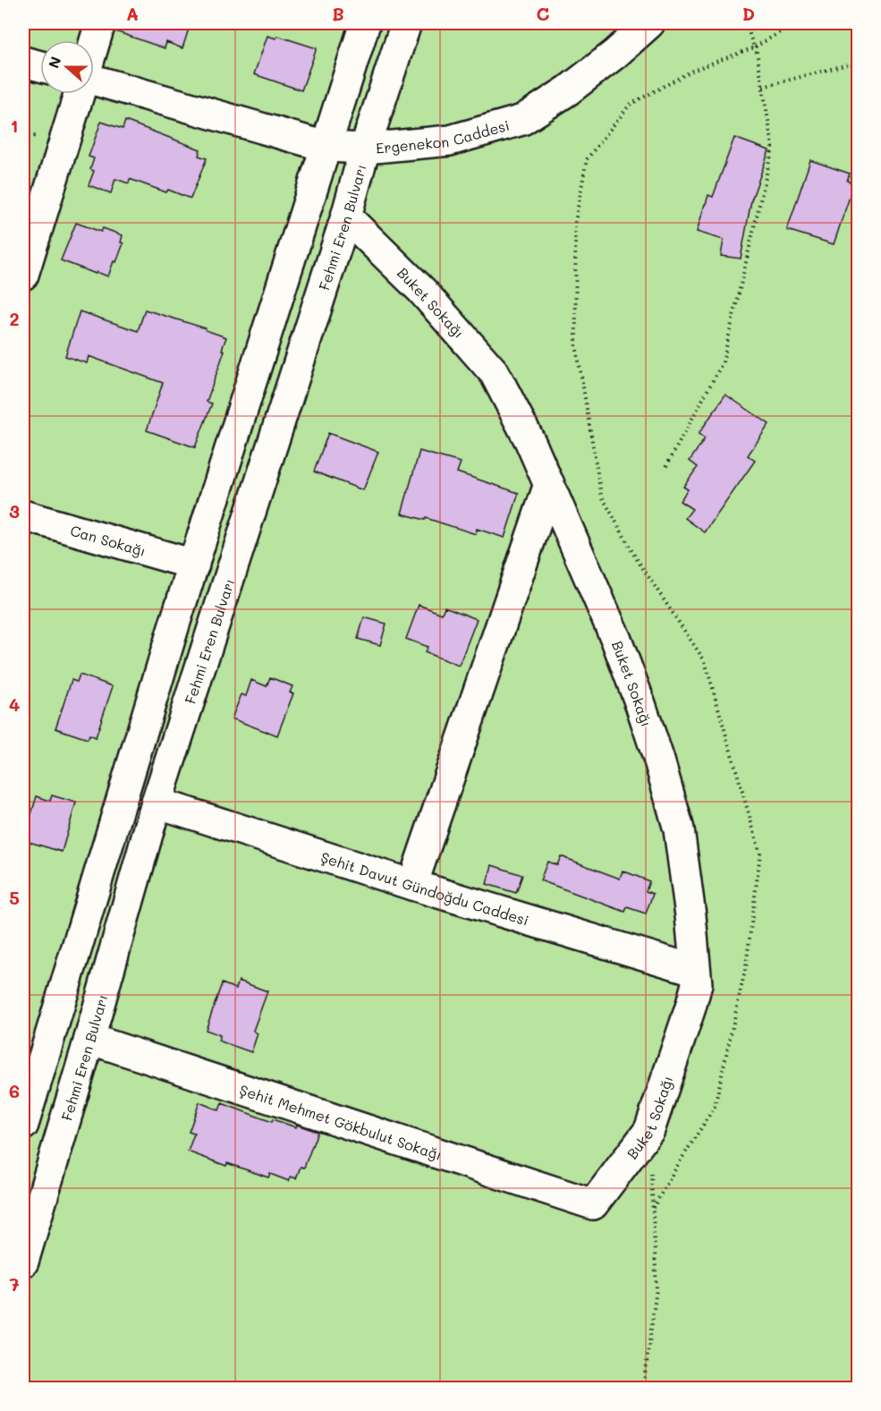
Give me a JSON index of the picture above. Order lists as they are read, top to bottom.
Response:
{
  "streets": {
    "street": [
      "Ergenekon Caddesi",
      "Fehmi Eren Bulvarı",
      "Buket Sokağı",
      "Can Sokağı",
      "Şehit Davut Gündoğdu Caddesi",
      "Şehit Mehmet Gökbulut Sokağı"
    ]
  },
  "crossings": [
    ["Ergenekon Caddesi", "Fehmi Eren Bulvarı"],
    ["Fehmi Eren Bulvarı", "Buket Sokağı"],
    ["Fehmi Eren Bulvarı", "Şehit Davut Gündoğdu Caddesi"],
    ["Fehmi Eren Bulvarı", "Şehit Mehmet Gökbulut Sokağı"],
    ["Buket Sokağı", "Şehit Davut Gündoğdu Caddesi"],
    ["Buket Sokağı", "Şehit Mehmet Gökbulut Sokağı"]
  ],
  "north": "left",
  "grid": {
    "columns": [
      "A",
      "B",
      "C",
      "D"
    ],
    "rows": [
      "1",
      "2",
      "3",
      "4",
      "5",
      "6",
      "7"
    ]
  }
}
